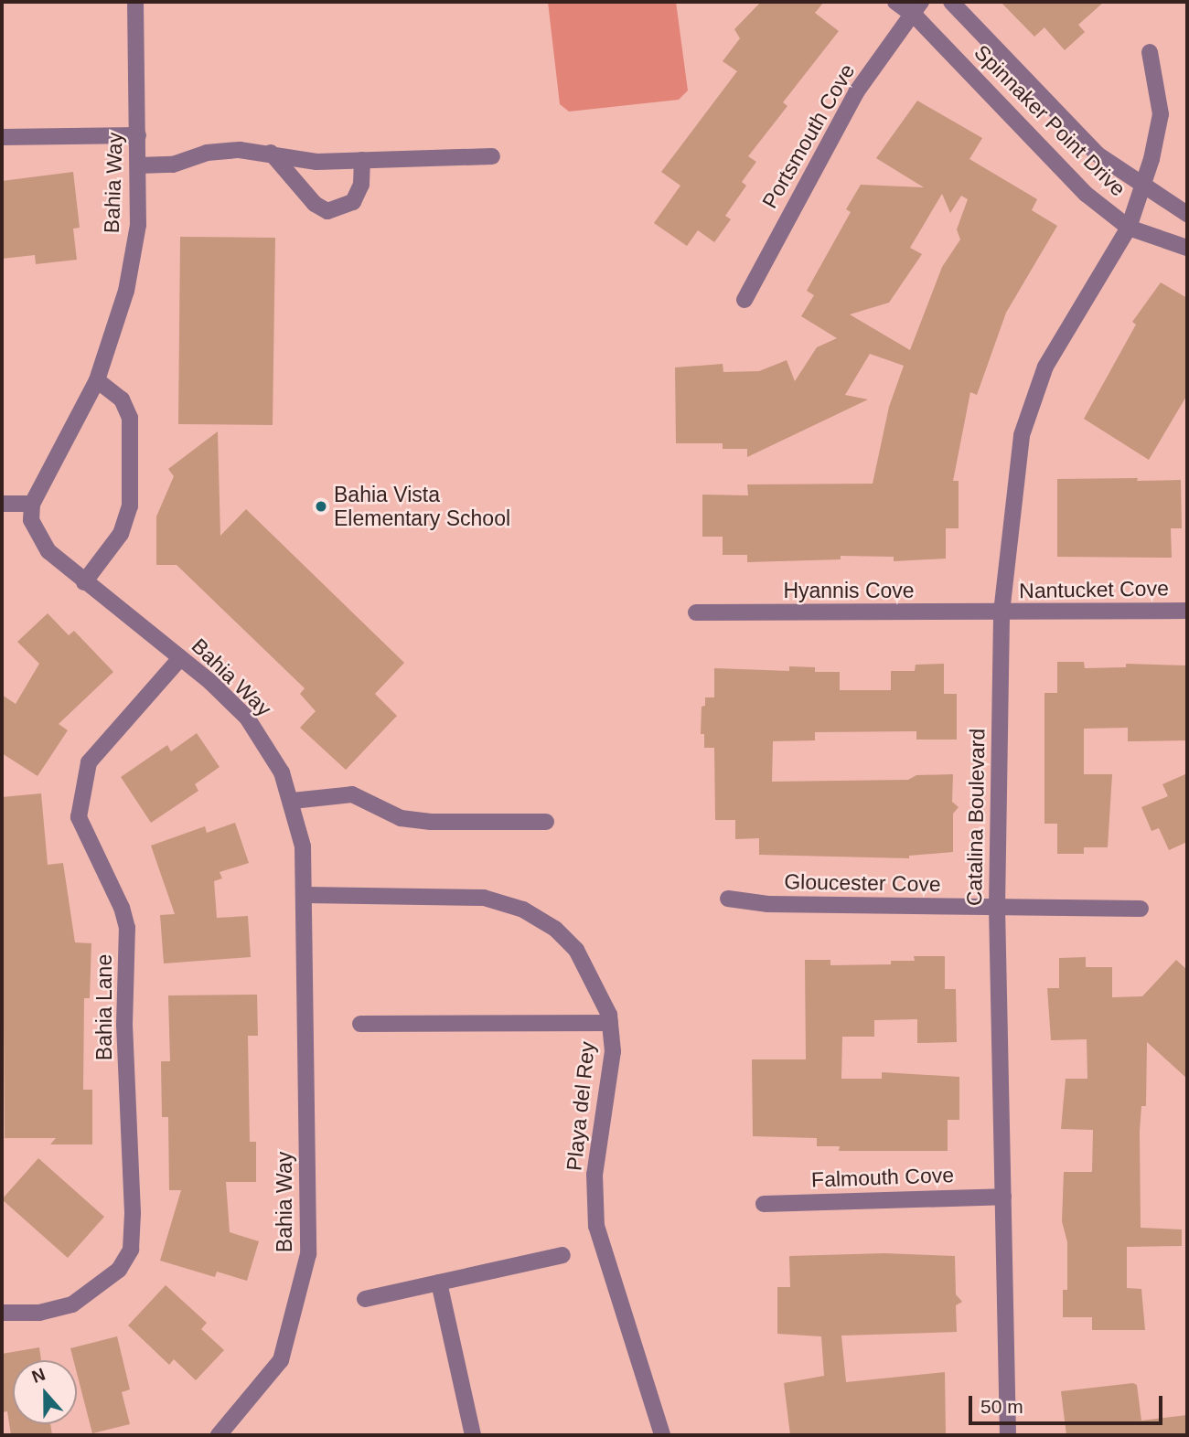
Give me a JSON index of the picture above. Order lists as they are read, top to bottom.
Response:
{
  "streets": {
    "street": [
      "Spinnaker Point Drive",
      "Portsmouth Cove",
      "Bahia Way",
      "Nantucket Cove",
      "Hyannis Cove",
      "Catalina Boulevard",
      "Gloucester Cove",
      "Bahia Lane",
      "Playa del Rey",
      "Falmouth Cove"
    ]
  },
  "crossings": [
    ["Spinnaker Point Drive", "Portsmouth Cove"],
    ["Spinnaker Point Drive", "Catalina Boulevard"],
    ["Bahia Way", "Bahia Lane"],
    ["Bahia Way", "Playa del Rey"],
    ["Nantucket Cove", "Hyannis Cove"],
    ["Nantucket Cove", "Catalina Boulevard"],
    ["Hyannis Cove", "Catalina Boulevard"],
    ["Catalina Boulevard", "Gloucester Cove"],
    ["Catalina Boulevard", "Falmouth Cove"]
  ],
  "places": ["Bahia Vista Elementary School"],
  "scale_bar": "50 m",
  "north": "top"
}
